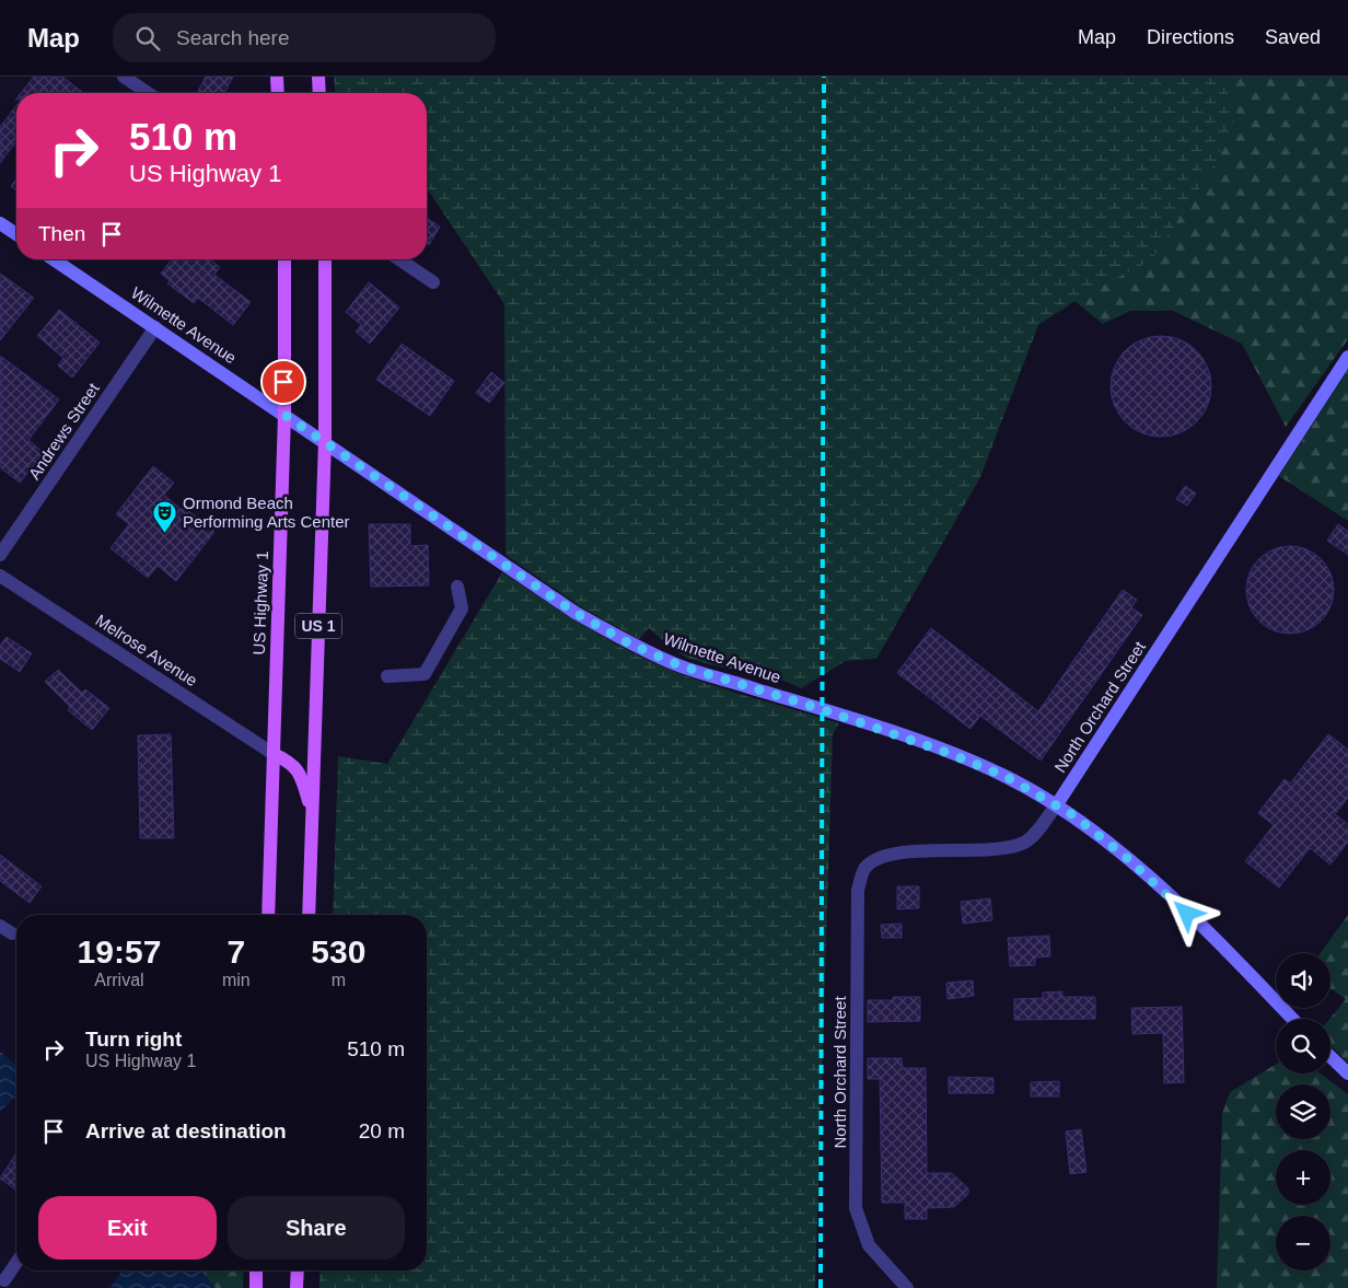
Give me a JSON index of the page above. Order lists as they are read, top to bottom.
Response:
{
  "streets": {
    "main road": ["US Highway 1", "US 1"],
    "street": [
      "Wilmette Avenue",
      "Andrews Street",
      "Melrose Avenue",
      "North Orchard Street"
    ]
  },
  "crossings": [
    ["Wilmette Avenue", "Andrews Street"],
    ["Wilmette Avenue", "US Highway 1"],
    ["Wilmette Avenue", "US 1"],
    ["Wilmette Avenue", "North Orchard Street"],
    ["US Highway 1", "Melrose Avenue"]
  ],
  "places": {
    "theatre": ["Ormond Beach Performing Arts Center"]
  },
  "page": {
    "header": "Map",
    "search": "Search here",
    "nav": ["Map", "Directions", "Saved"],
    "turn": ["510 m", "US Highway 1"],
    "then": "Then",
    "eta": [
      "19:57",
      "Arrival",
      "7",
      "min",
      "530",
      "m"
    ],
    "map_buttons": ["+", "−"],
    "list": [
      {
        "name": "Turn right",
        "note": "US Highway 1",
        "value": "510 m"
      },
      {
        "name": "Arrive at destination",
        "value": "20 m"
      }
    ],
    "buttons": ["Exit", "Share"]
  }
}
